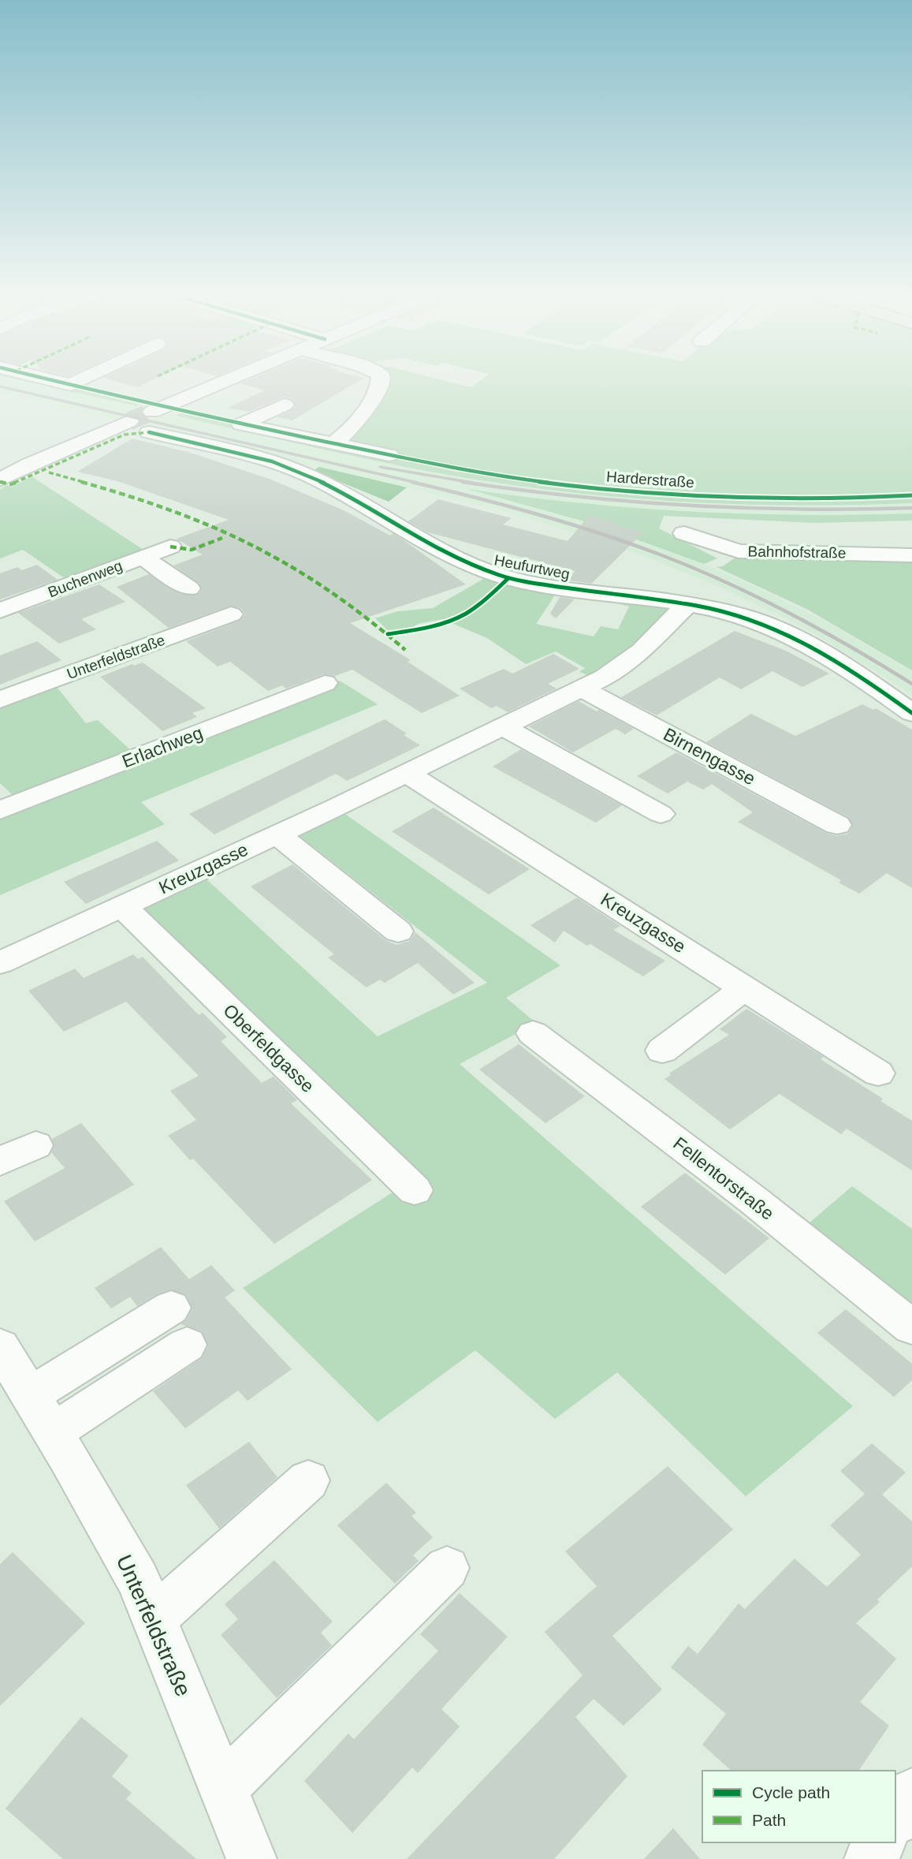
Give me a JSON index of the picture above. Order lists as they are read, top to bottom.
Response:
{
  "streets": {
    "street": [
      "Bahnhofstraße",
      "Heufurtweg",
      "Buchenweg",
      "Unterfeldstraße",
      "Erlachweg",
      "Birnengasse",
      "Kreuzgasse",
      "Oberfeldgasse",
      "Fellentorstraße"
    ],
    "cycle path": ["Harderstraße"]
  },
  "crossings": [
    ["Heufurtweg", "Kreuzgasse"],
    ["Birnengasse", "Kreuzgasse"],
    ["Kreuzgasse", "Oberfeldgasse"]
  ],
  "legend": ["Cycle path", "Path"]
}
